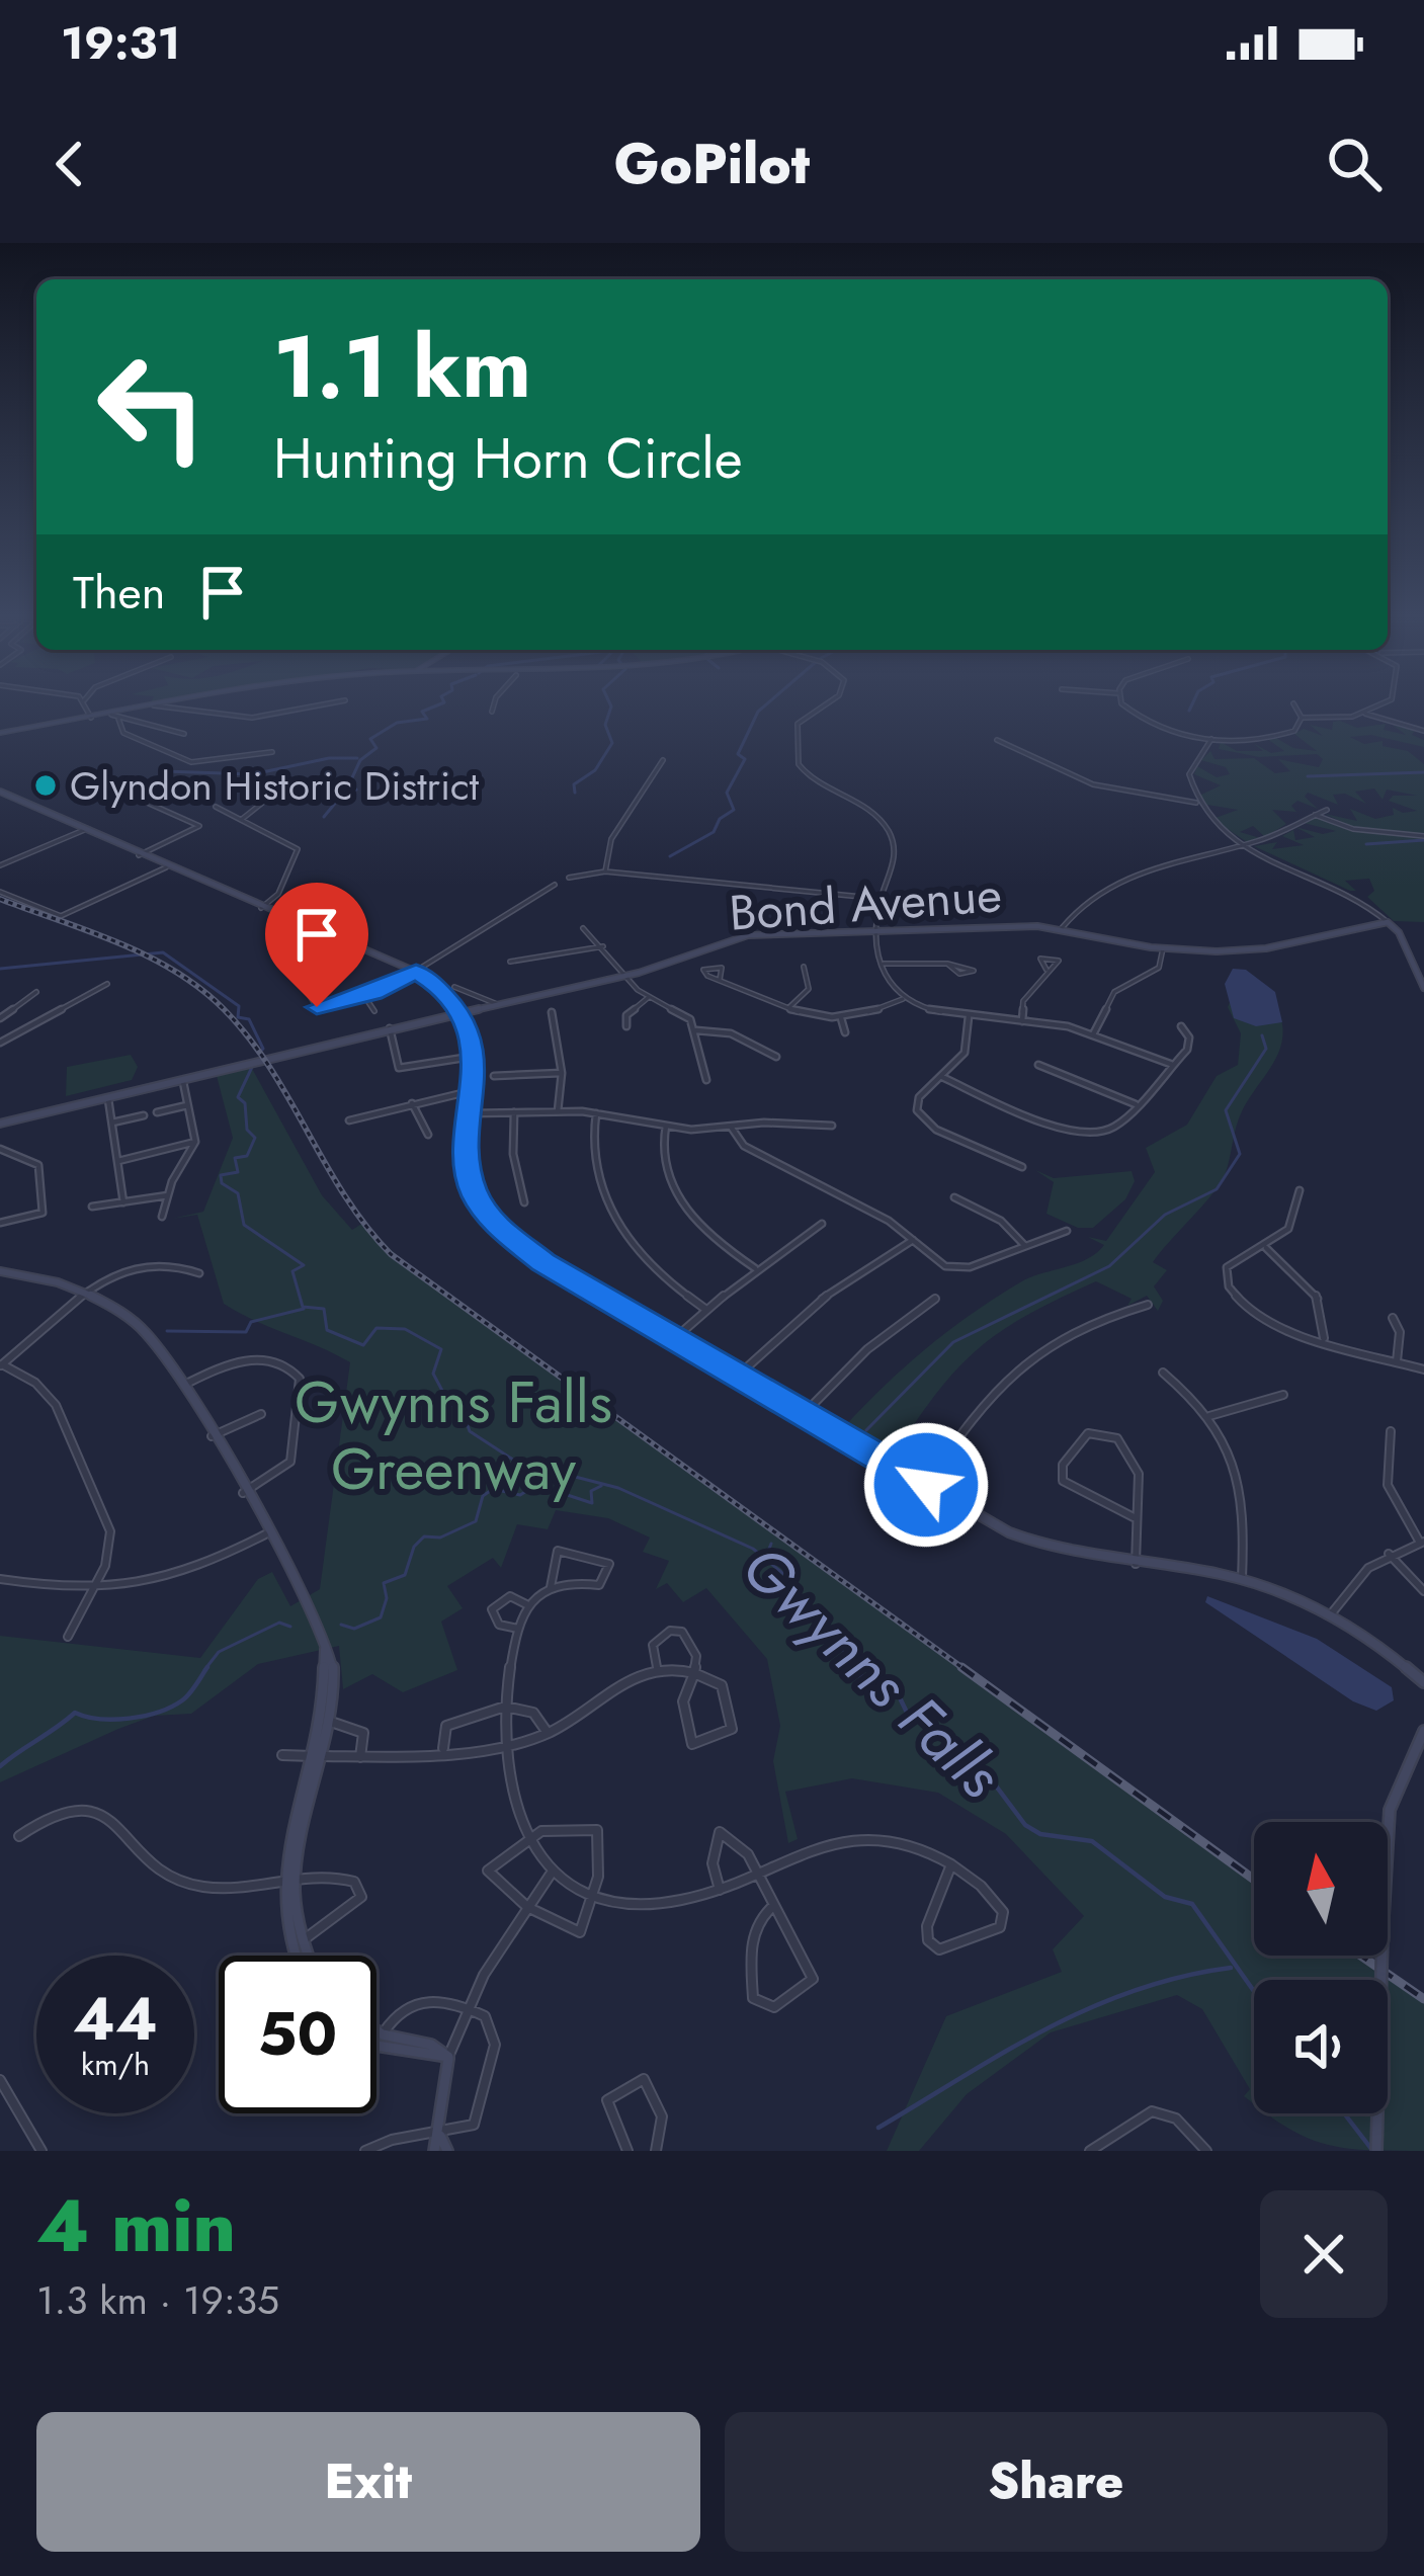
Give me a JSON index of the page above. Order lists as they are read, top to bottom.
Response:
{
  "streets": {
    "main road": ["Bond Avenue"]
  },
  "water": ["Gwynns Falls"],
  "parks": ["Gwynns Falls Greenway"],
  "places": ["Glyndon Historic District"],
  "north": "top",
  "page": {
    "status": "19:31",
    "header": "GoPilot",
    "turn": ["1.1 km", "Hunting Horn Circle"],
    "then": "Then",
    "speed": "44 km/h",
    "limit": "50",
    "heading": ["4 min", "1.3 km · 19:35"],
    "buttons": ["Exit", "Share"]
  }
}
